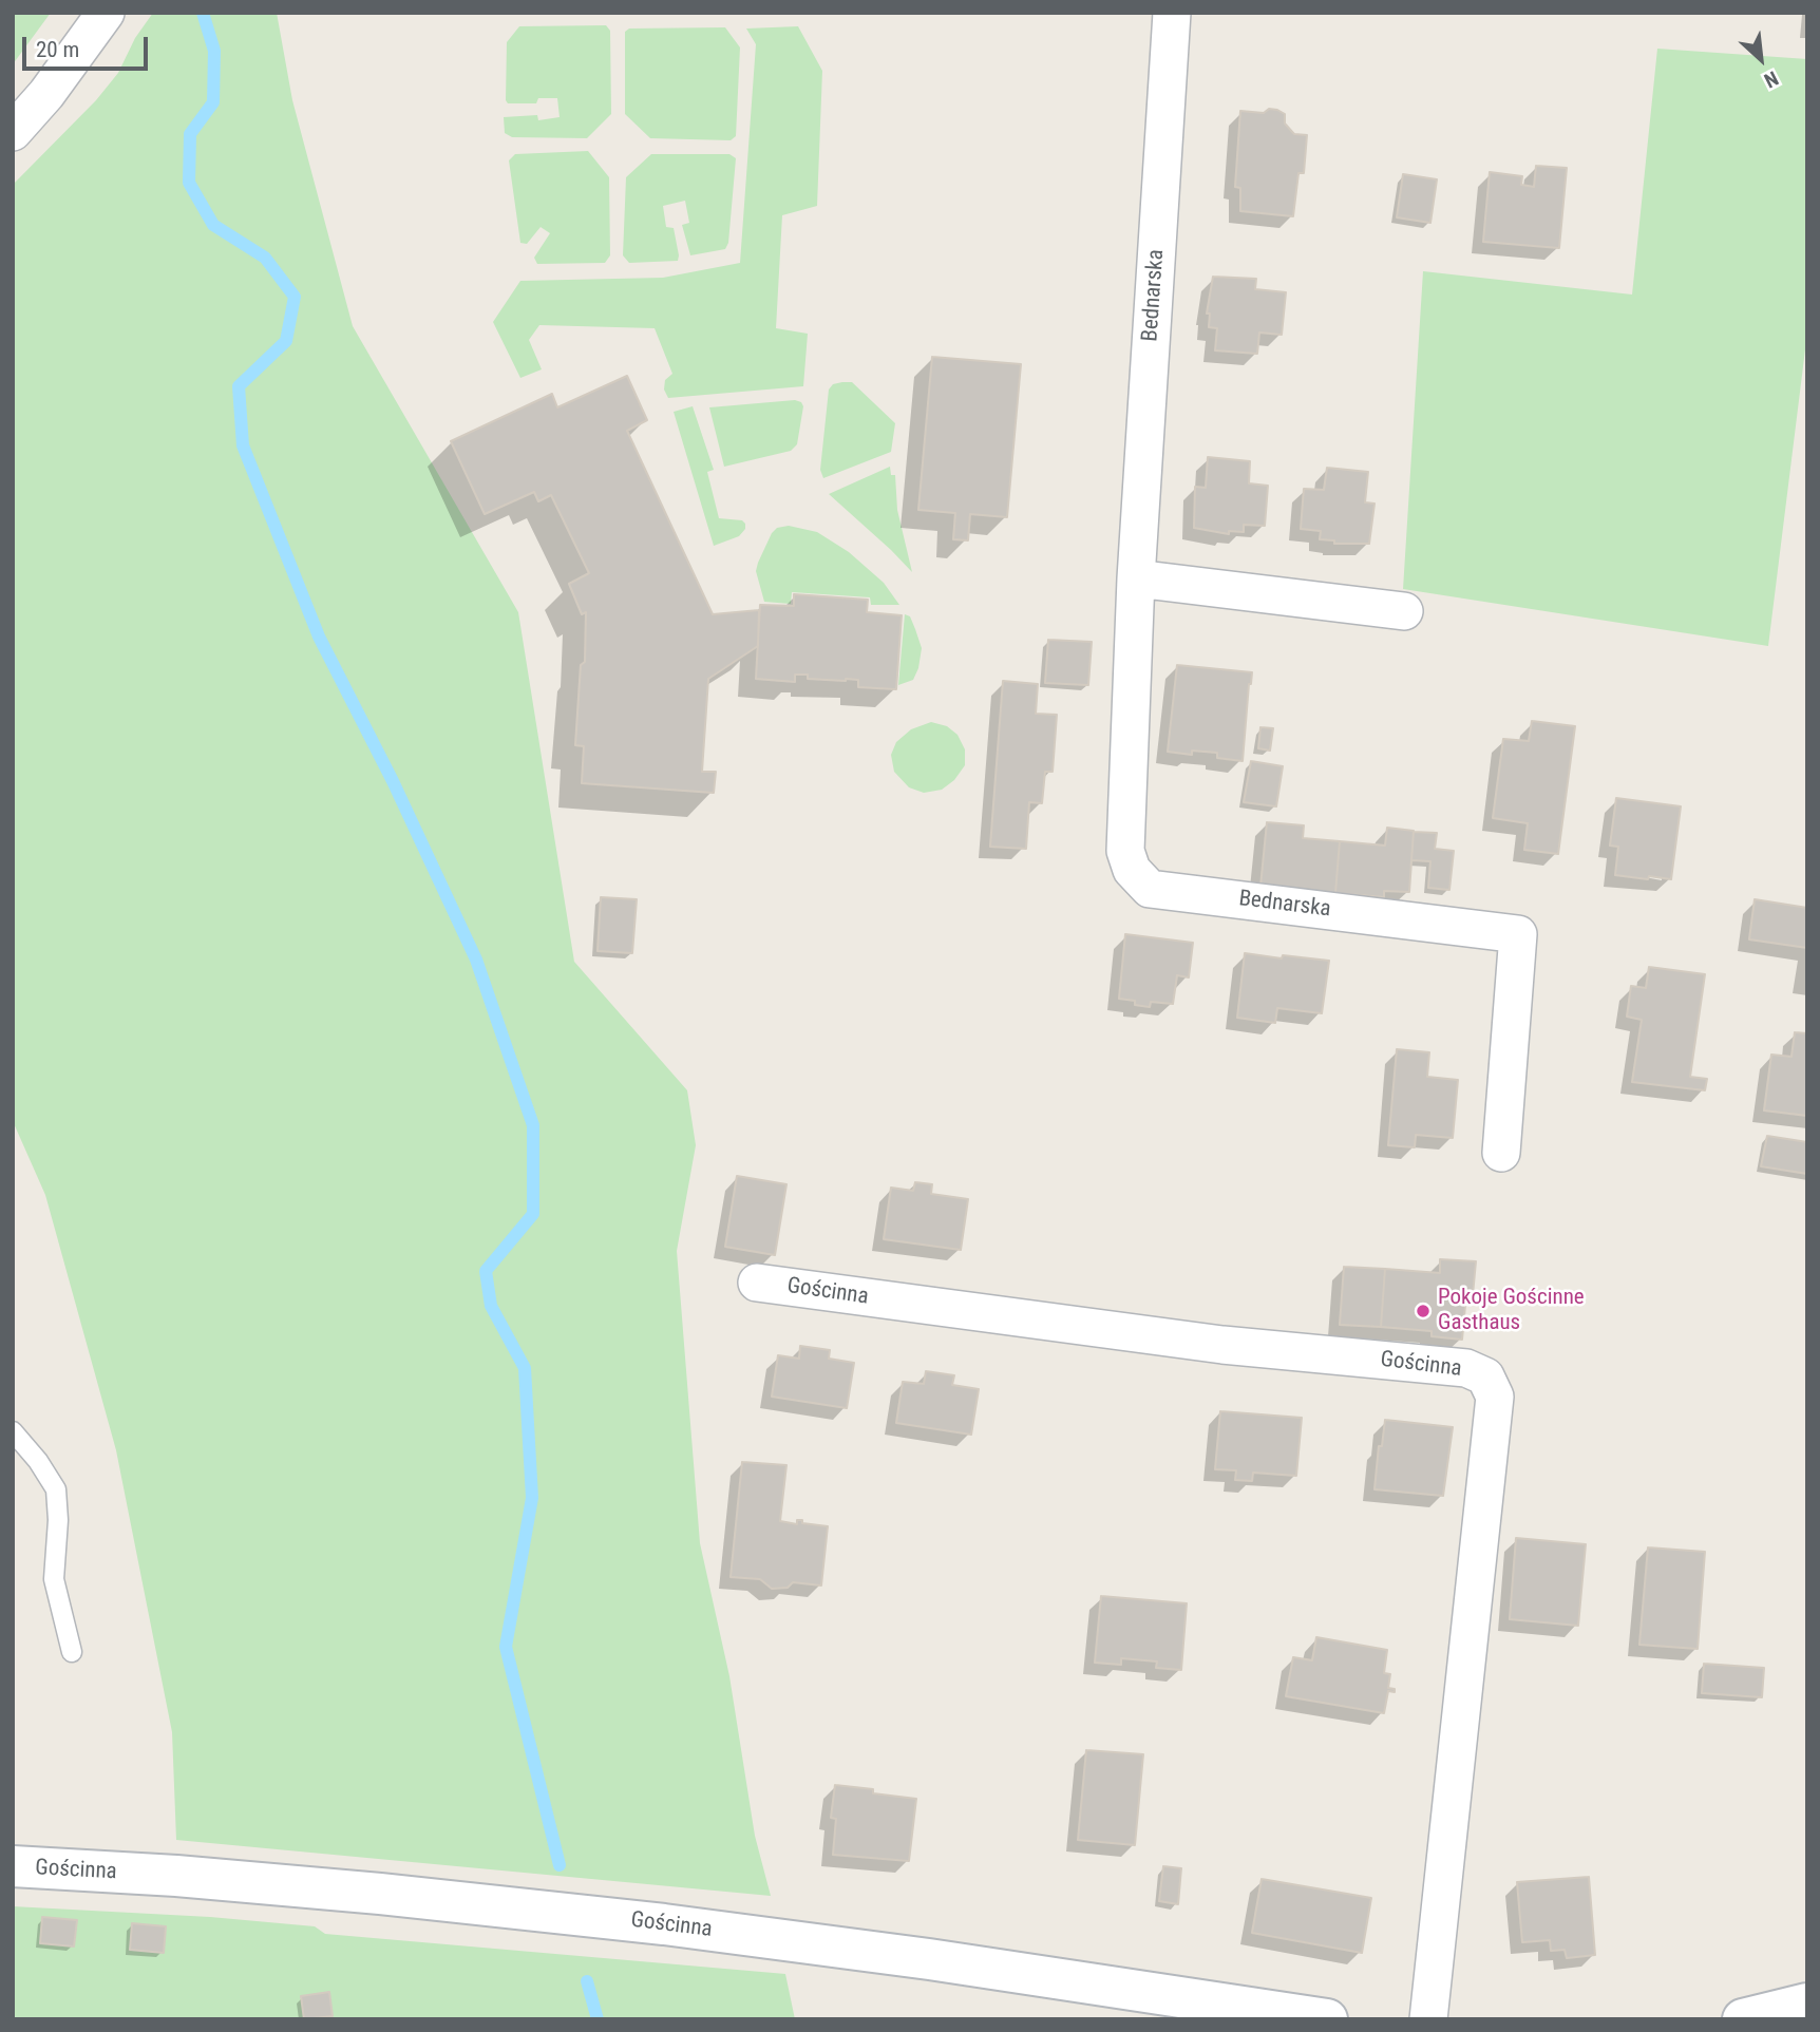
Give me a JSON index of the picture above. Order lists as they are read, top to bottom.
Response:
{
  "streets": {
    "street": ["Bednarska", "Gościnna"]
  },
  "places": ["Pokoje Gościnne Gasthaus"],
  "scale_bar": "20 m",
  "north": "bottom right"
}
